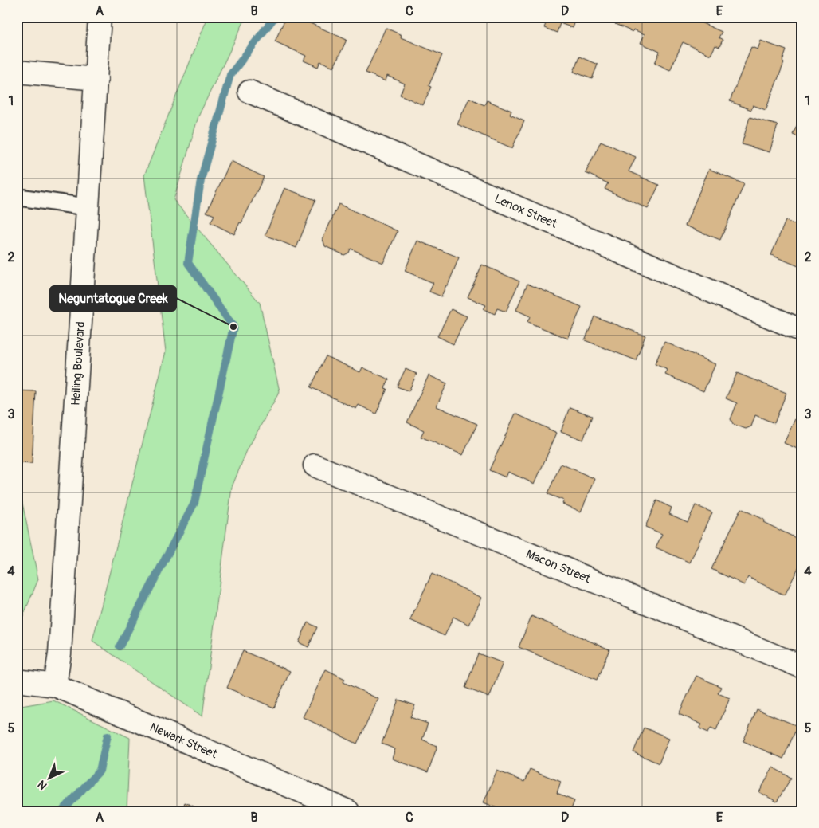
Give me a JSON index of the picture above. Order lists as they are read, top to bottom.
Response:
{
  "streets": {
    "street": [
      "Lenox Street",
      "Heiling Boulevard",
      "Macon Street",
      "Newark Street"
    ]
  },
  "crossings": [
    ["Heiling Boulevard", "Newark Street"]
  ],
  "places": ["Neguntatogue Creek"],
  "north": "bottom left",
  "grid": {
    "columns": [
      "A",
      "B",
      "C",
      "D",
      "E"
    ],
    "rows": [
      "1",
      "2",
      "3",
      "4",
      "5"
    ]
  }
}
